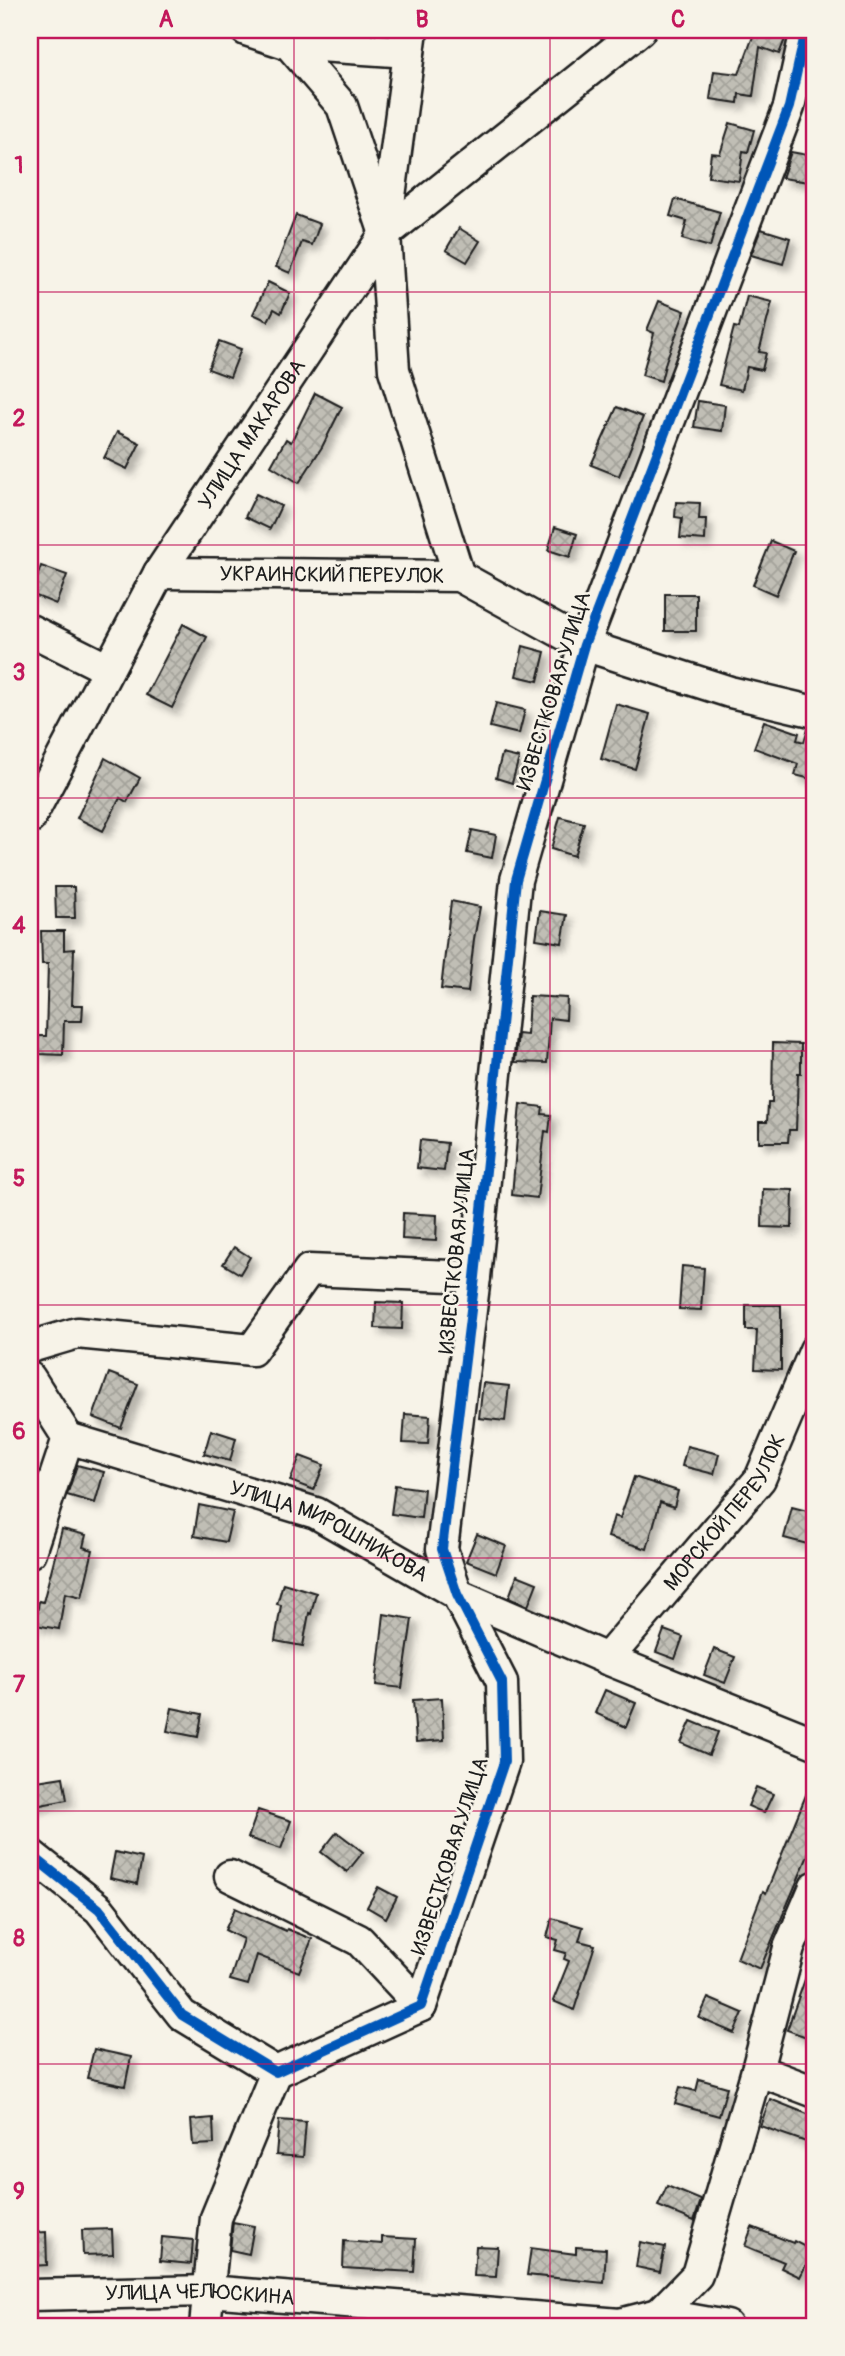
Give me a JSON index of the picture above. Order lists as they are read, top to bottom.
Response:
{
  "streets": {
    "street": [
      "УЛИЦА МАКАРОВА",
      "УКРАИНСКИЙ ПЕРЕУЛОК",
      "ИЗВЕСТКОВАЯ УЛИЦА",
      "МОРСКОЙ ПЕРЕУЛОК",
      "УЛИЦА МИРОШНИКОВА",
      "УЛИЦА ЧЕЛЮСКИНА"
    ]
  },
  "crossings": [
    ["УЛИЦА МАКАРОВА", "УКРАИНСКИЙ ПЕРЕУЛОК"],
    ["УКРАИНСКИЙ ПЕРЕУЛОК", "ИЗВЕСТКОВАЯ УЛИЦА"],
    ["ИЗВЕСТКОВАЯ УЛИЦА", "УЛИЦА МИРОШНИКОВА"],
    ["МОРСКОЙ ПЕРЕУЛОК", "УЛИЦА МИРОШНИКОВА"]
  ],
  "grid": {
    "columns": ["A", "B", "C"],
    "rows": [
      "1",
      "2",
      "3",
      "4",
      "5",
      "6",
      "7",
      "8",
      "9"
    ]
  }
}
